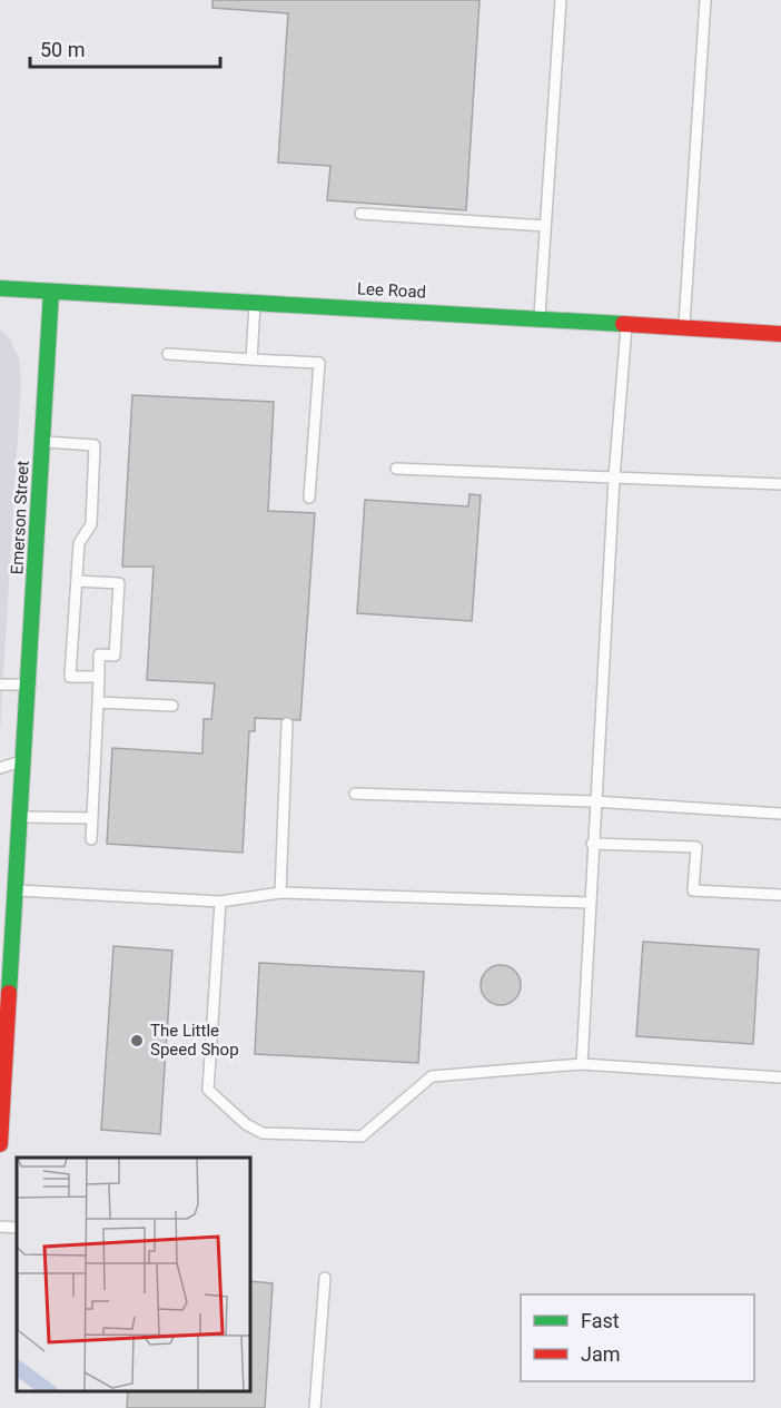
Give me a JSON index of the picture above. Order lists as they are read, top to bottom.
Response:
{
  "streets": {
    "street": ["Lee Road", "Emerson Street"]
  },
  "crossings": [
    ["Lee Road", "Emerson Street"]
  ],
  "places": ["The Little Speed Shop"],
  "legend": ["Fast", "Jam"],
  "scale_bar": "50 m"
}
